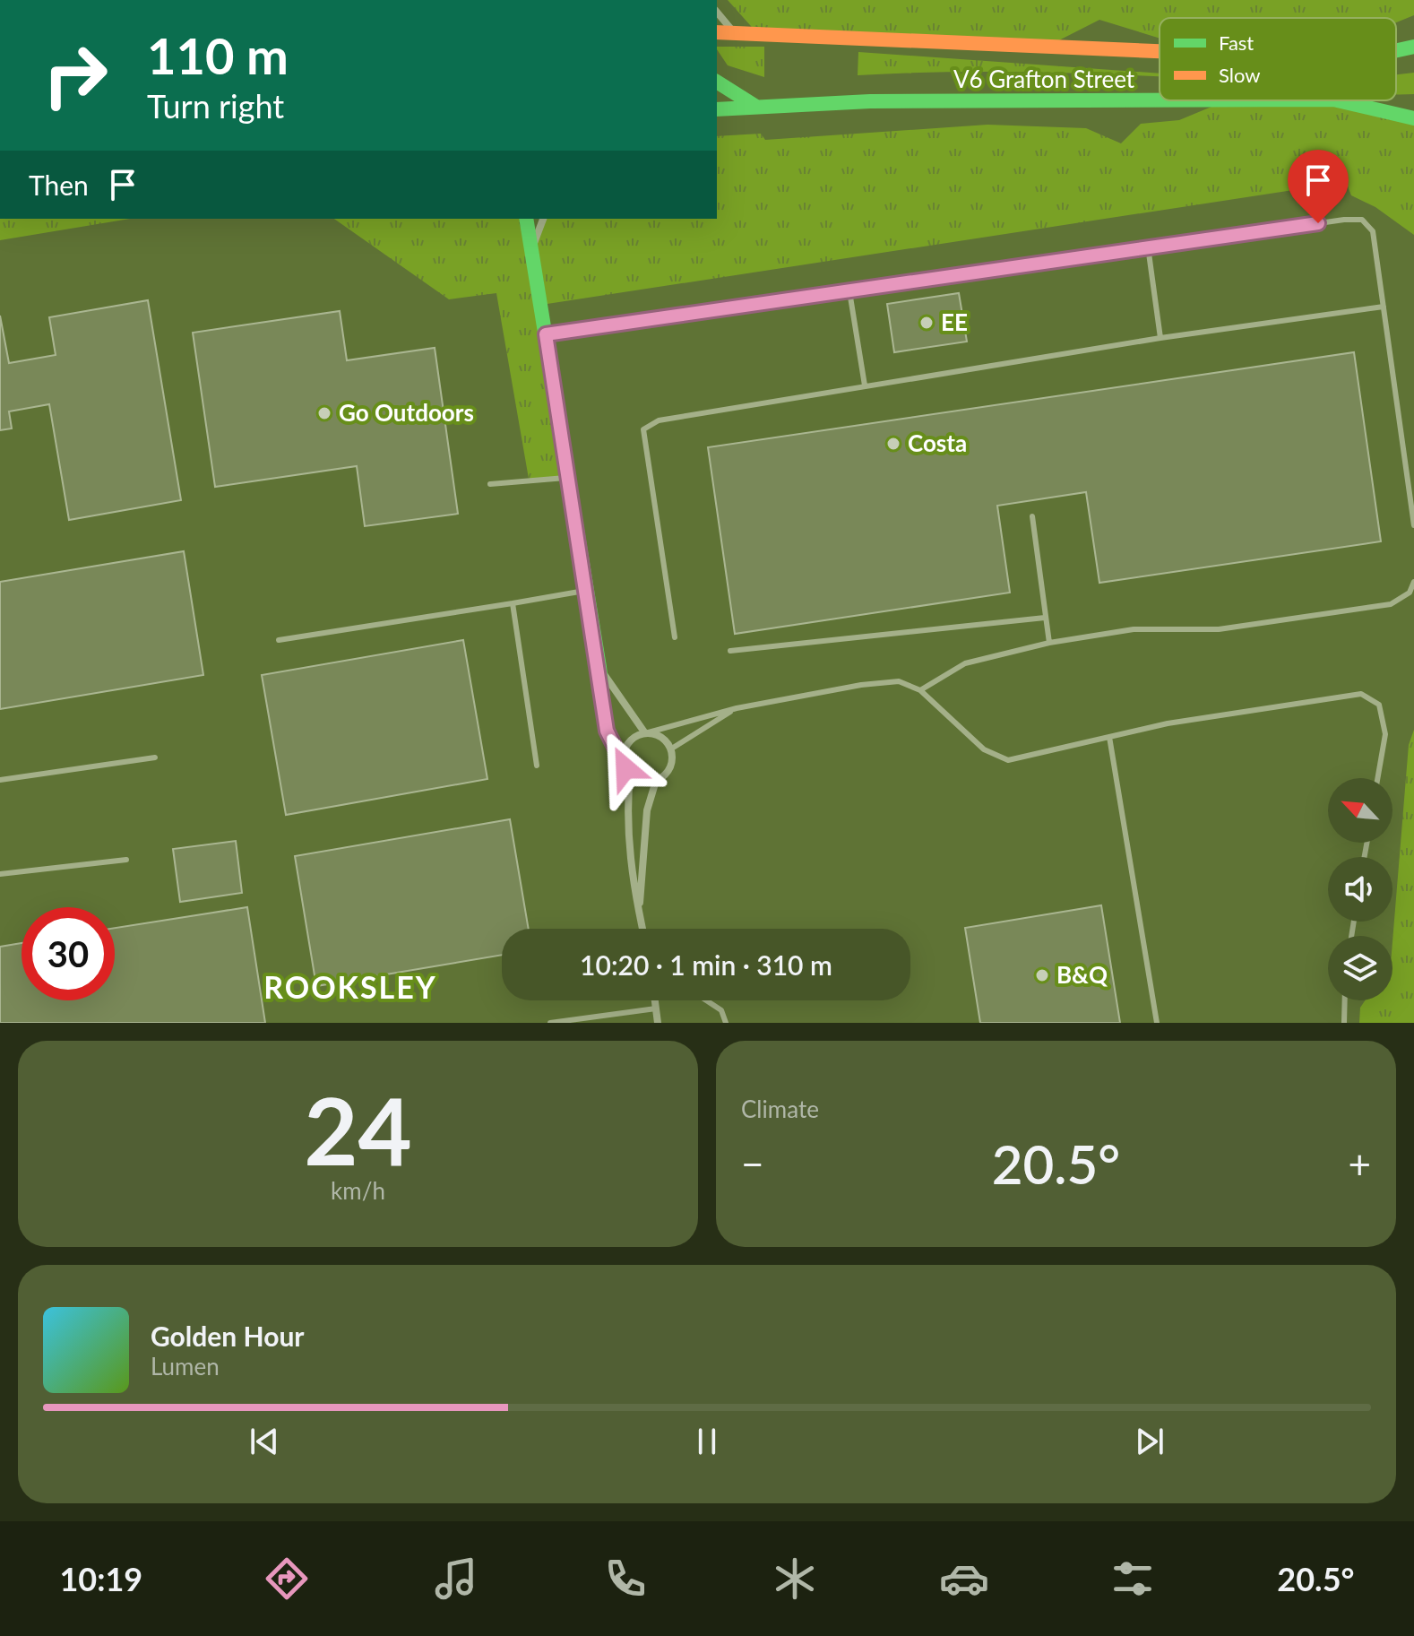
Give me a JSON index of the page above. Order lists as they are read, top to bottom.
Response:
{
  "streets": {
    "street": ["V6 Grafton Street"]
  },
  "districts": ["ROOKSLEY"],
  "places": [
    "EE",
    "Go Outdoors",
    "Costa",
    "B&Q"
  ],
  "legend": ["Fast", "Slow"],
  "north": "top left",
  "page": {
    "turn": ["110 m", "Turn right"],
    "then": "Then",
    "limit": "30",
    "trip": "10:20 · 1 min · 310 m",
    "tile": [
      ["24", "km/h"],
      "Climate"
    ],
    "heat": ["−", "20.5°", "+"],
    "song": ["Golden Hour", "Lumen"],
    "tabs": ["10:19", "20.5°"]
  }
}
